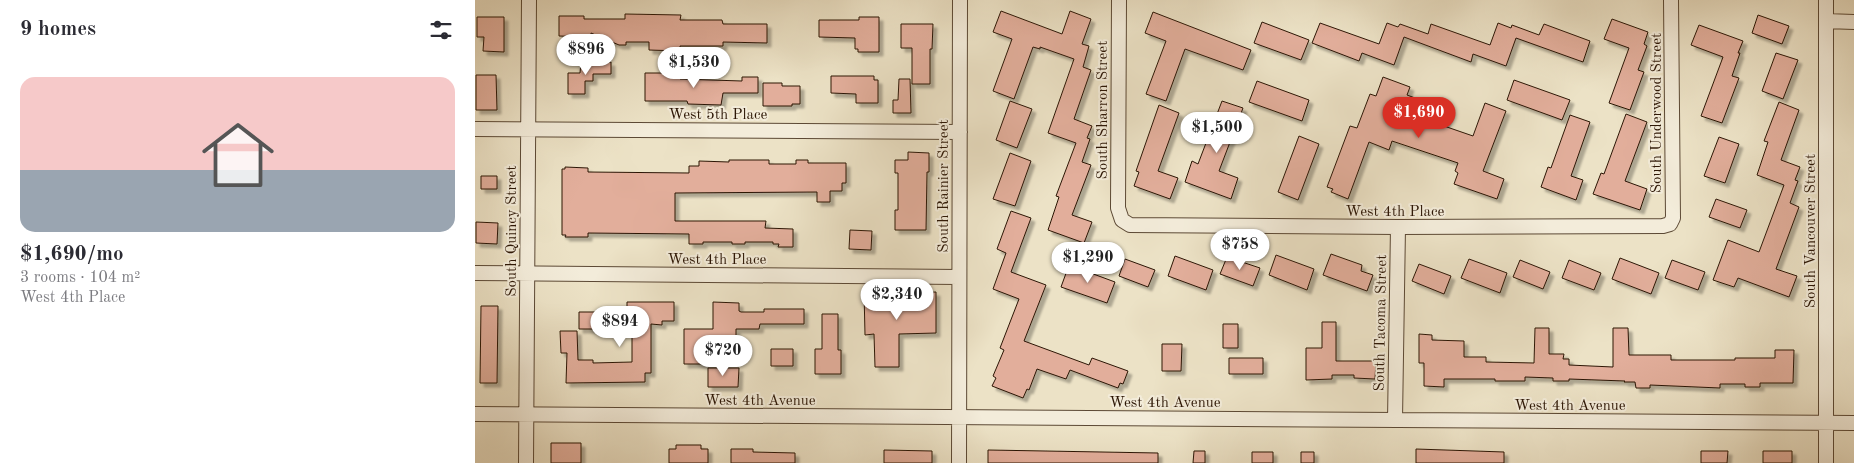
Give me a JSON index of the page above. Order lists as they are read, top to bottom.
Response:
{
  "streets": {
    "street": [
      "South Sharron Street",
      "South Underwood Street",
      "West 5th Place",
      "South Rainier Street",
      "West 4th Place",
      "South Quincy Street",
      "South Vancouver Street",
      "South Tacoma Street",
      "West 4th Avenue"
    ]
  },
  "crossings": [
    ["South Sharron Street", "West 4th Place"],
    ["South Underwood Street", "West 4th Place"],
    ["West 5th Place", "South Rainier Street"],
    ["West 5th Place", "South Quincy Street"],
    ["South Rainier Street", "West 4th Place"],
    ["South Rainier Street", "West 4th Avenue"],
    ["West 4th Place", "South Quincy Street"],
    ["West 4th Place", "South Tacoma Street"],
    ["South Quincy Street", "West 4th Avenue"],
    ["South Vancouver Street", "West 4th Avenue"],
    ["South Tacoma Street", "West 4th Avenue"]
  ],
  "page": {
    "heading": "9 homes",
    "price": [
      "$896",
      "$1,530",
      "$1,690",
      "$1,500",
      "$758",
      "$1,290",
      "$2,340",
      "$894",
      "$720"
    ],
    "list": [
      {
        "name": "$1,690/mo",
        "note": "3 rooms · 104 m² · West 4th Place"
      }
    ]
  }
}
